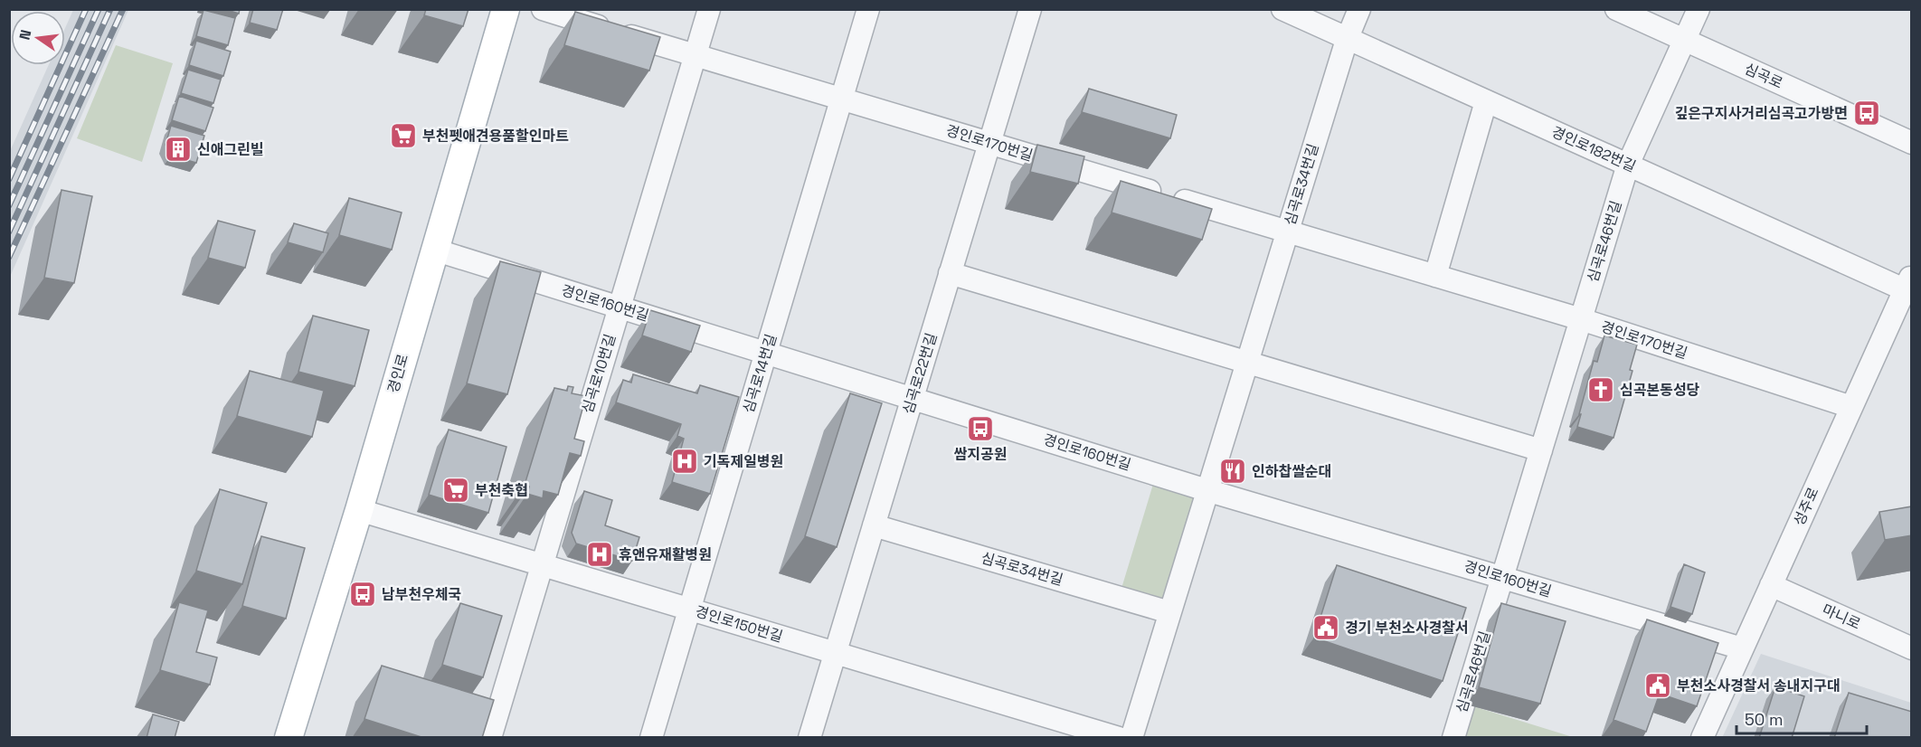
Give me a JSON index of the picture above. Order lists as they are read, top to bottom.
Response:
{
  "streets": {
    "main road": ["경인로"],
    "street": [
      "심곡로",
      "경인로170번길",
      "경인로182번길",
      "심곡로34번길",
      "심곡로46번길",
      "경인로160번길",
      "심곡로10번길",
      "심곡로14번길",
      "심곡로22번길",
      "성주로",
      "마니로",
      "경인로150번길"
    ]
  },
  "crossings": [
    ["심곡로", "심곡로46번길"],
    ["경인로170번길", "심곡로34번길"],
    ["경인로170번길", "심곡로46번길"],
    ["경인로170번길", "심곡로10번길"],
    ["경인로170번길", "심곡로14번길"],
    ["경인로170번길", "심곡로22번길"],
    ["경인로170번길", "성주로"],
    ["경인로182번길", "심곡로34번길"],
    ["경인로182번길", "심곡로46번길"],
    ["경인로182번길", "성주로"],
    ["심곡로34번길", "경인로160번길"],
    ["심곡로34번길", "심곡로22번길"],
    ["심곡로46번길", "경인로160번길"],
    ["경인로160번길", "경인로"],
    ["경인로160번길", "심곡로10번길"],
    ["경인로160번길", "심곡로14번길"],
    ["경인로160번길", "심곡로22번길"],
    ["경인로160번길", "성주로"],
    ["경인로", "경인로150번길"],
    ["심곡로10번길", "경인로150번길"],
    ["심곡로14번길", "경인로150번길"],
    ["심곡로22번길", "경인로150번길"],
    ["성주로", "마니로"]
  ],
  "places": {
    "bus stop": ["깊은구지사거리심곡고가방면", "쌈지공원", "남부천우체국"],
    "supermarket": ["부천펫애견용품할인마트", "부천축협"],
    "building": ["신애그린빌"],
    "church": ["심곡본동성당"],
    "hospital": ["기독제일병원", "휴앤유재활병원"],
    "restaurant": ["인하찹쌀순대"],
    "public building": ["경기 부천소사경찰서", "부천소사경찰서 송내지구대"]
  },
  "scale_bar": "50 m",
  "north": "left"
}
